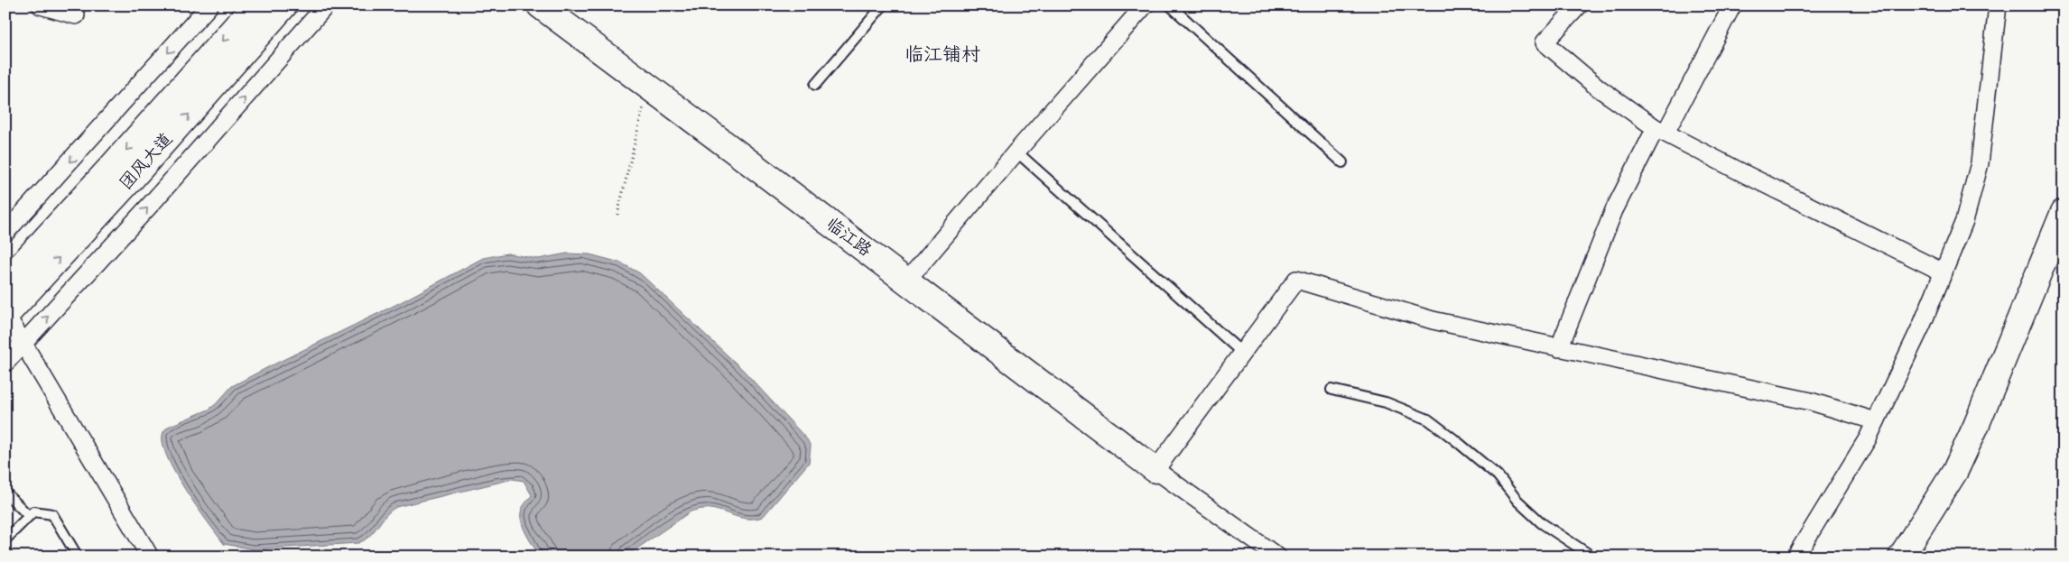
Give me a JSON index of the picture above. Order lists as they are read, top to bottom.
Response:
{
  "streets": {
    "street": ["团风大道", "临江路"]
  },
  "districts": ["临江铺村"]
}
